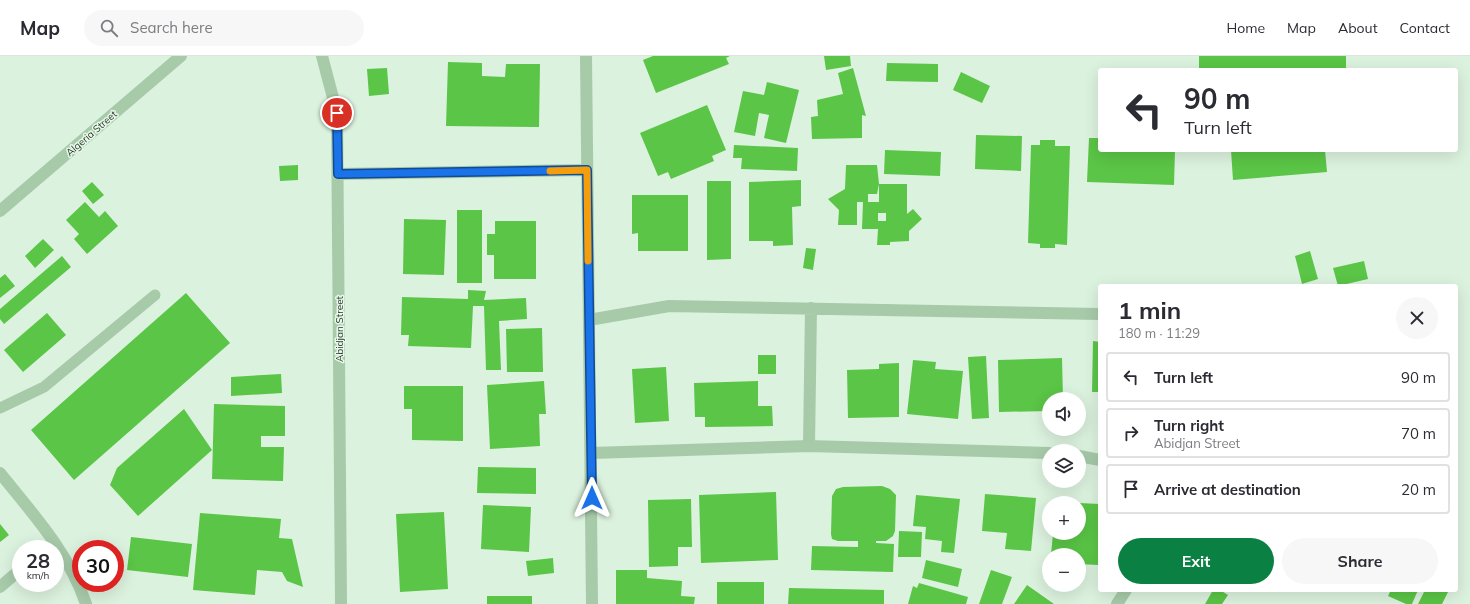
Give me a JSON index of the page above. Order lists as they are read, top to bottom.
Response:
{
  "streets": {
    "street": ["Algeria Street", "Abidjan Street"]
  },
  "page": {
    "header": "Map",
    "search": "Search here",
    "nav": [
      "Home",
      "Map",
      "About",
      "Contact"
    ],
    "turn": ["90 m", "Turn left"],
    "heading": ["1 min", "180 m · 11:29"],
    "list": [
      {
        "name": "Turn left",
        "value": "90 m"
      },
      {
        "name": "Turn right",
        "note": "Abidjan Street",
        "value": "70 m"
      },
      {
        "name": "Arrive at destination",
        "value": "20 m"
      }
    ],
    "map_buttons": ["+", "−"],
    "buttons": ["Exit", "Share"],
    "speed": "28 km/h",
    "limit": "30"
  }
}
